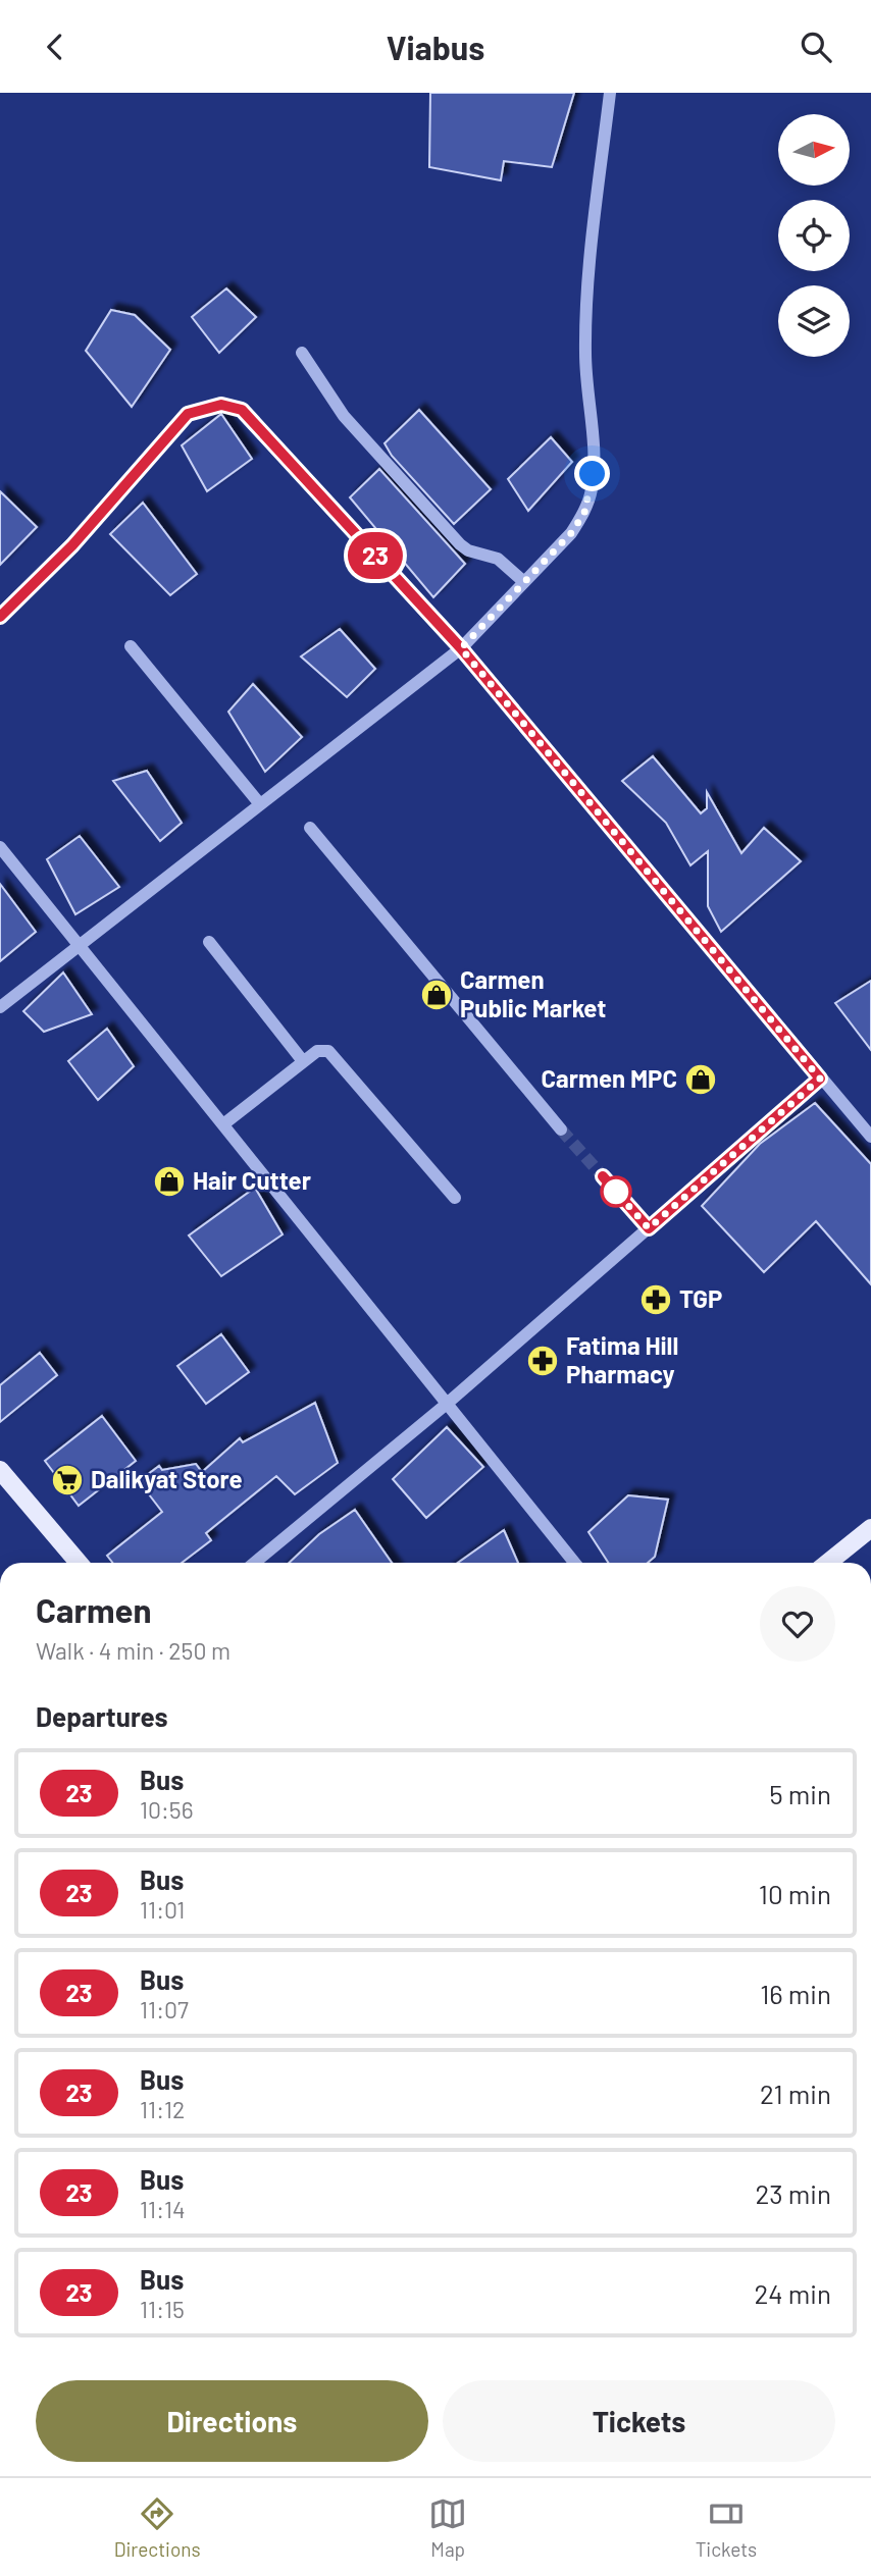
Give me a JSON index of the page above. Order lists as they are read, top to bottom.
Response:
{
  "places": {
    "shop": ["Carmen Public Market", "Carmen MPC", "Hair Cutter"],
    "pharmacy": ["TGP", "Fatima Hill Pharmacy"],
    "supermarket": ["Dalikyat Store"]
  },
  "lines": ["bus line 23"],
  "north": "right",
  "page": {
    "header": "Viabus",
    "on_map": "23",
    "heading": [
      ["Carmen", "Walk · 4 min · 250 m"],
      "Departures"
    ],
    "list": [
      {
        "mark": "23",
        "name": "Bus",
        "note": "10:56",
        "value": "5 min"
      },
      {
        "mark": "23",
        "name": "Bus",
        "note": "11:01",
        "value": "10 min"
      },
      {
        "mark": "23",
        "name": "Bus",
        "note": "11:07",
        "value": "16 min"
      },
      {
        "mark": "23",
        "name": "Bus",
        "note": "11:12",
        "value": "21 min"
      },
      {
        "mark": "23",
        "name": "Bus",
        "note": "11:14",
        "value": "23 min"
      },
      {
        "mark": "23",
        "name": "Bus",
        "note": "11:15",
        "value": "24 min"
      }
    ],
    "buttons": ["Directions", "Tickets"],
    "tabs": ["Directions", "Map", "Tickets"]
  }
}
